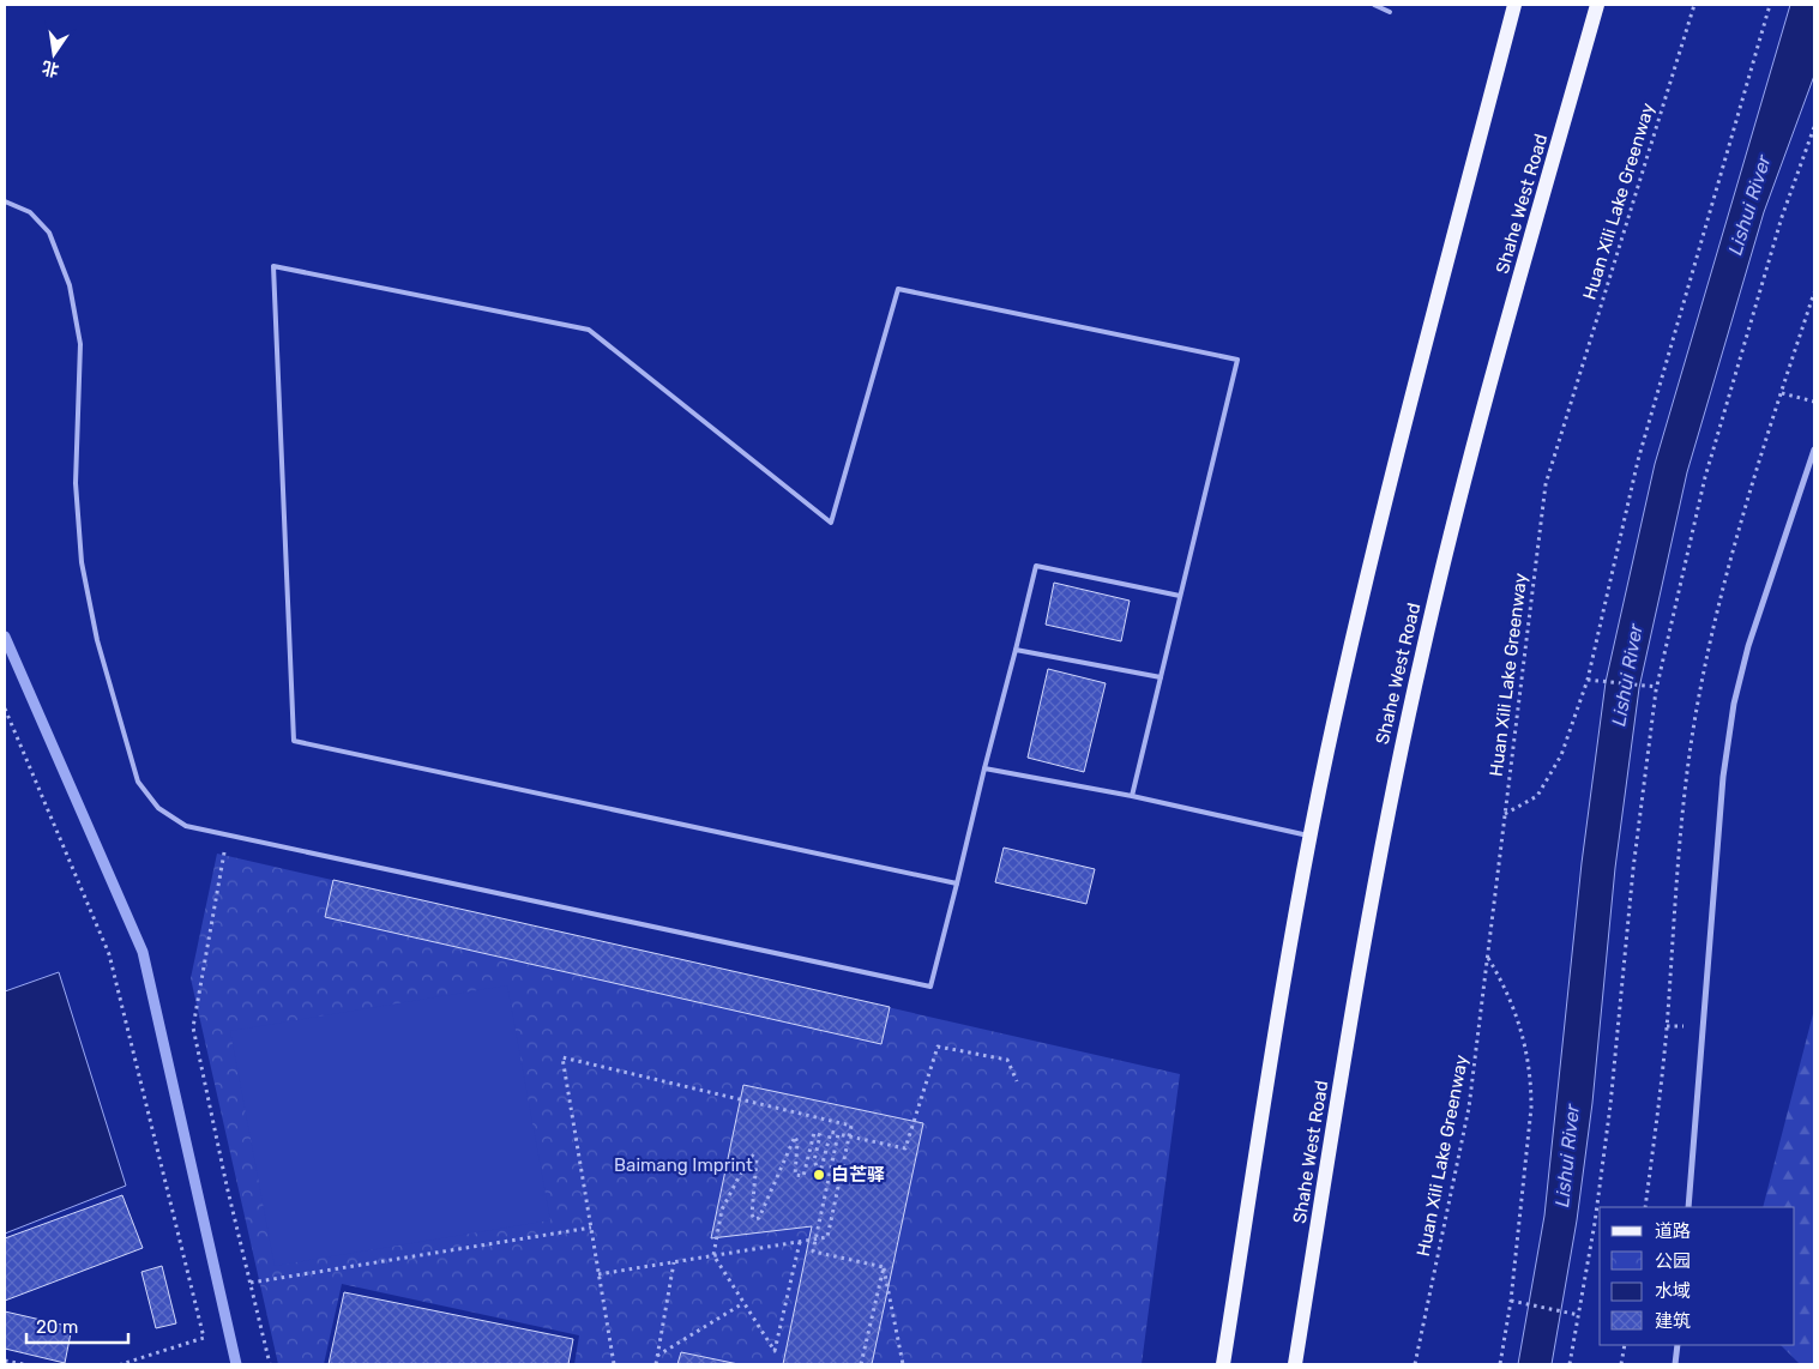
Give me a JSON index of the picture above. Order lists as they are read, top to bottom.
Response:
{
  "streets": {
    "main road": ["Shahe West Road"],
    "path": ["Huan Xili Lake Greenway"]
  },
  "water": ["Lishui River"],
  "parks": ["Baimang Imprint"],
  "places": ["白芒驿"],
  "legend": [
    "道路",
    "公园",
    "水域",
    "建筑"
  ],
  "scale_bar": "20 m",
  "north": "bottom"
}
